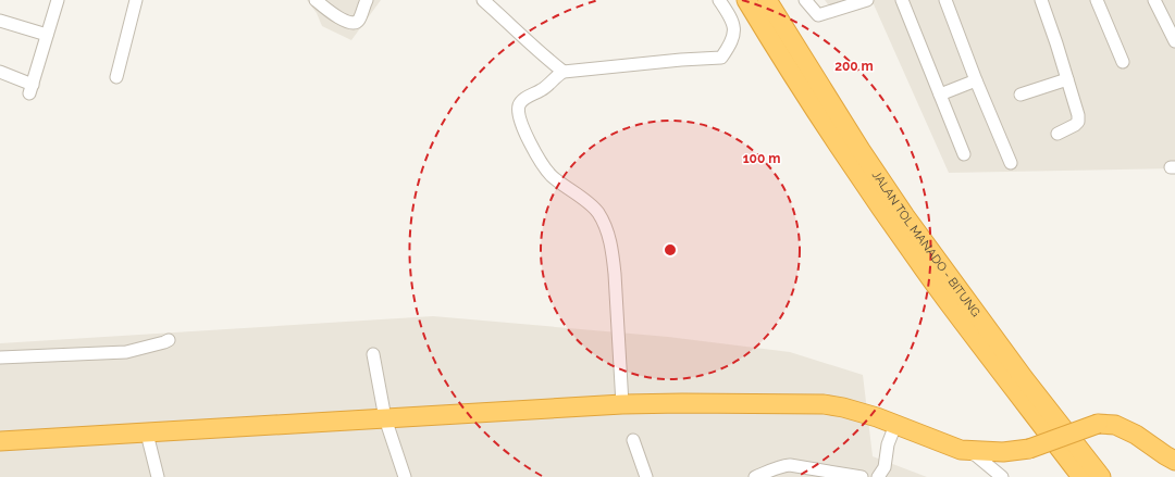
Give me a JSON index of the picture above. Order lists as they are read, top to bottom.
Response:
{
  "streets": {
    "highway": ["JALAN TOL MANADO - BITUNG"]
  },
  "rings": ["200 m", "100 m"]
}
